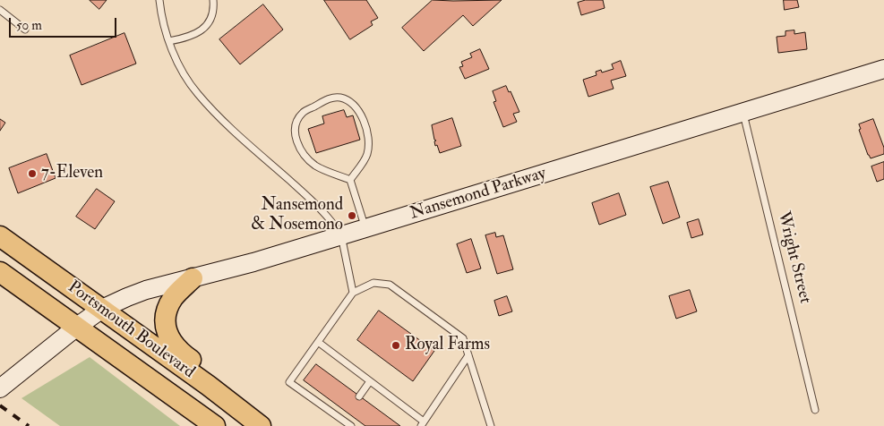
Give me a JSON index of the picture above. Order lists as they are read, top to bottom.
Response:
{
  "streets": {
    "main road": ["Nansemond Parkway", "Portsmouth Boulevard"],
    "lane": ["Wright Street"]
  },
  "crossings": [
    ["Nansemond Parkway", "Wright Street"],
    ["Nansemond Parkway", "Portsmouth Boulevard"]
  ],
  "places": ["7-Eleven", "Nansemond & Nosemono", "Royal Farms"],
  "scale_bar": "50 m"
}
